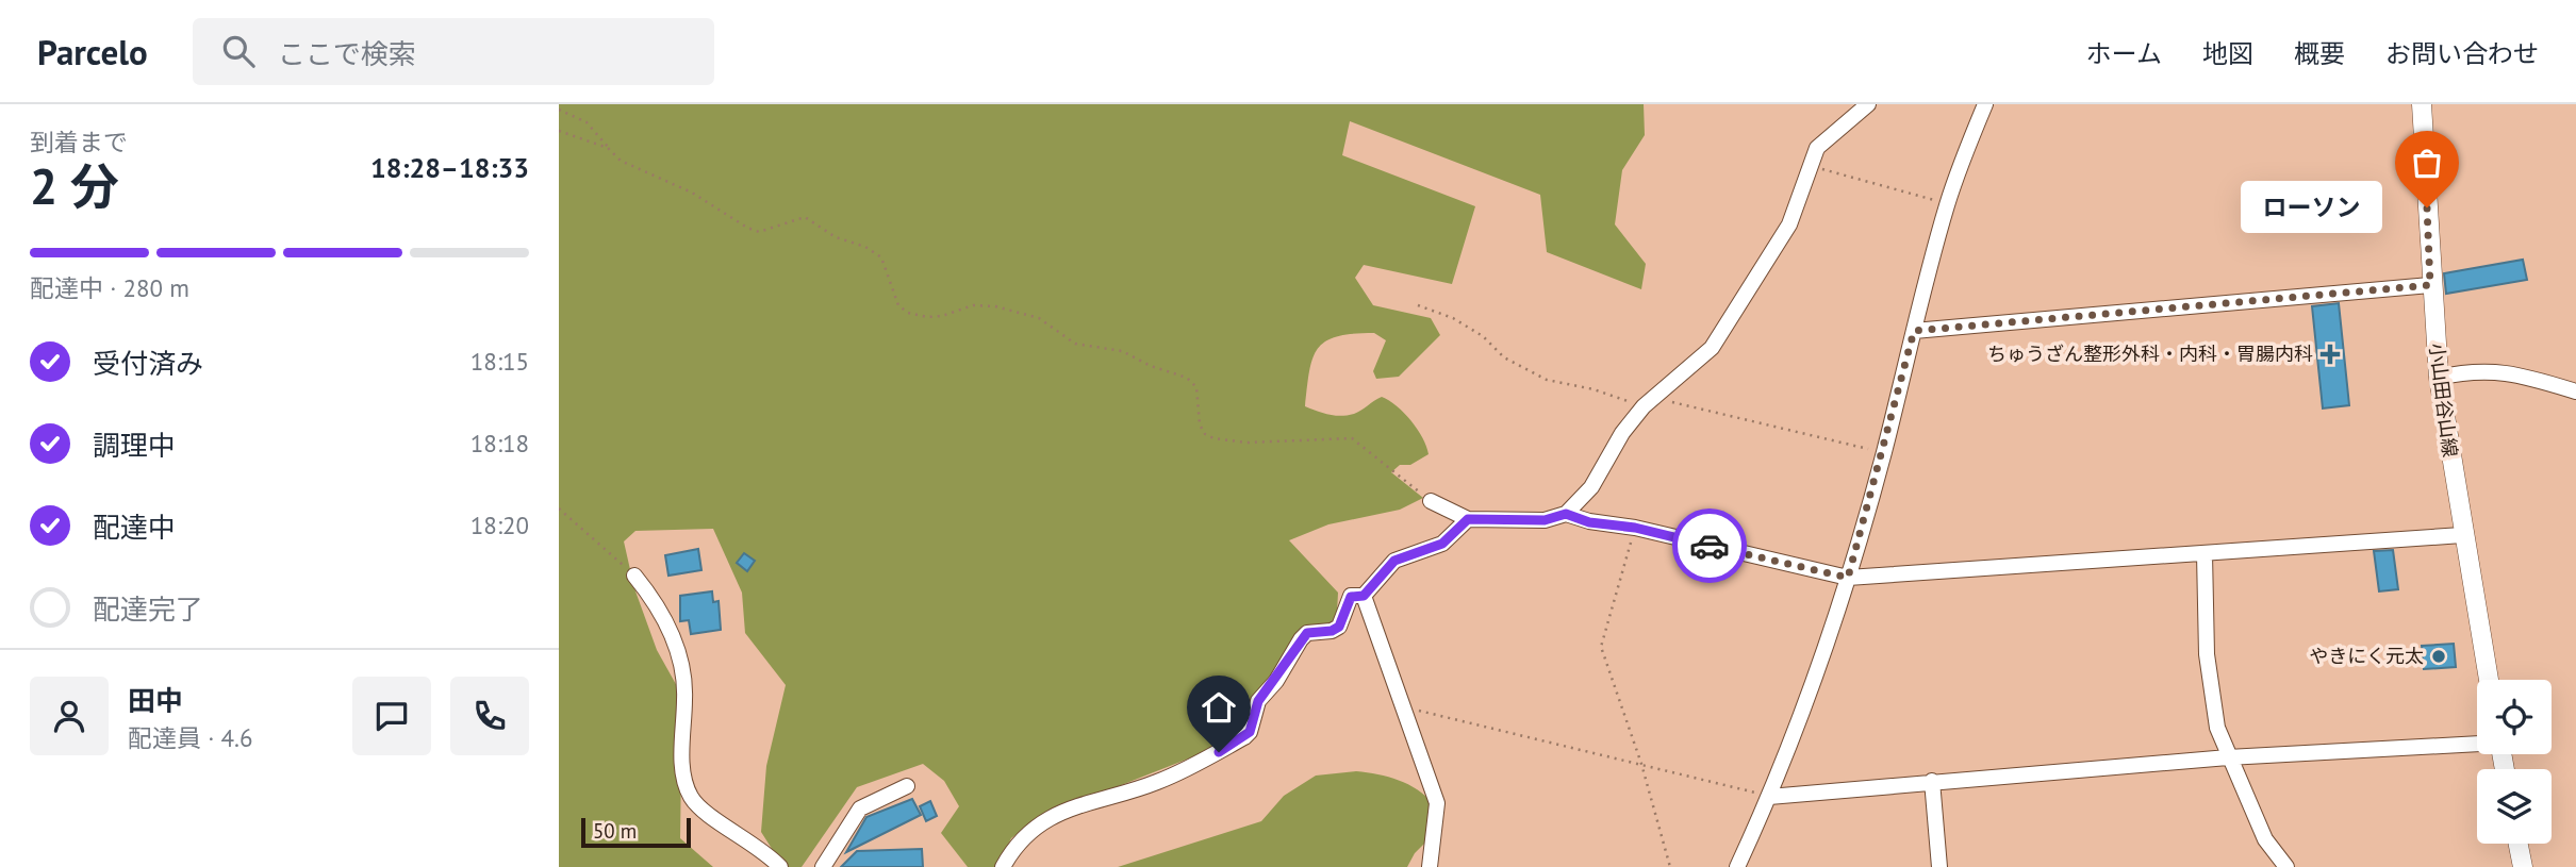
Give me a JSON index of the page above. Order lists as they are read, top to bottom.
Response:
{
  "streets": {
    "main road": ["小山田谷山線"]
  },
  "places": {
    "other": ["ローソン", "やきにく元太"],
    "health": ["ちゅうざん整形外科・内科・胃腸内科"]
  },
  "scale_bar": "50 m",
  "page": {
    "header": "Parcelo",
    "search": "ここで検索",
    "nav": [
      "ホーム",
      "地図",
      "概要",
      "お問い合わせ"
    ],
    "heading": ["2 分", "到着まで", "18:28–18:33"],
    "panel": ["田中", "配達員 · 4.6"],
    "bubble": "ローソン",
    "bar": "配達中 · 280 m",
    "list": [
      ["受付済み", "18:15"],
      ["調理中", "18:18"],
      ["配達中", "18:20"],
      "配達完了"
    ],
    "scale": "50 m"
  }
}
